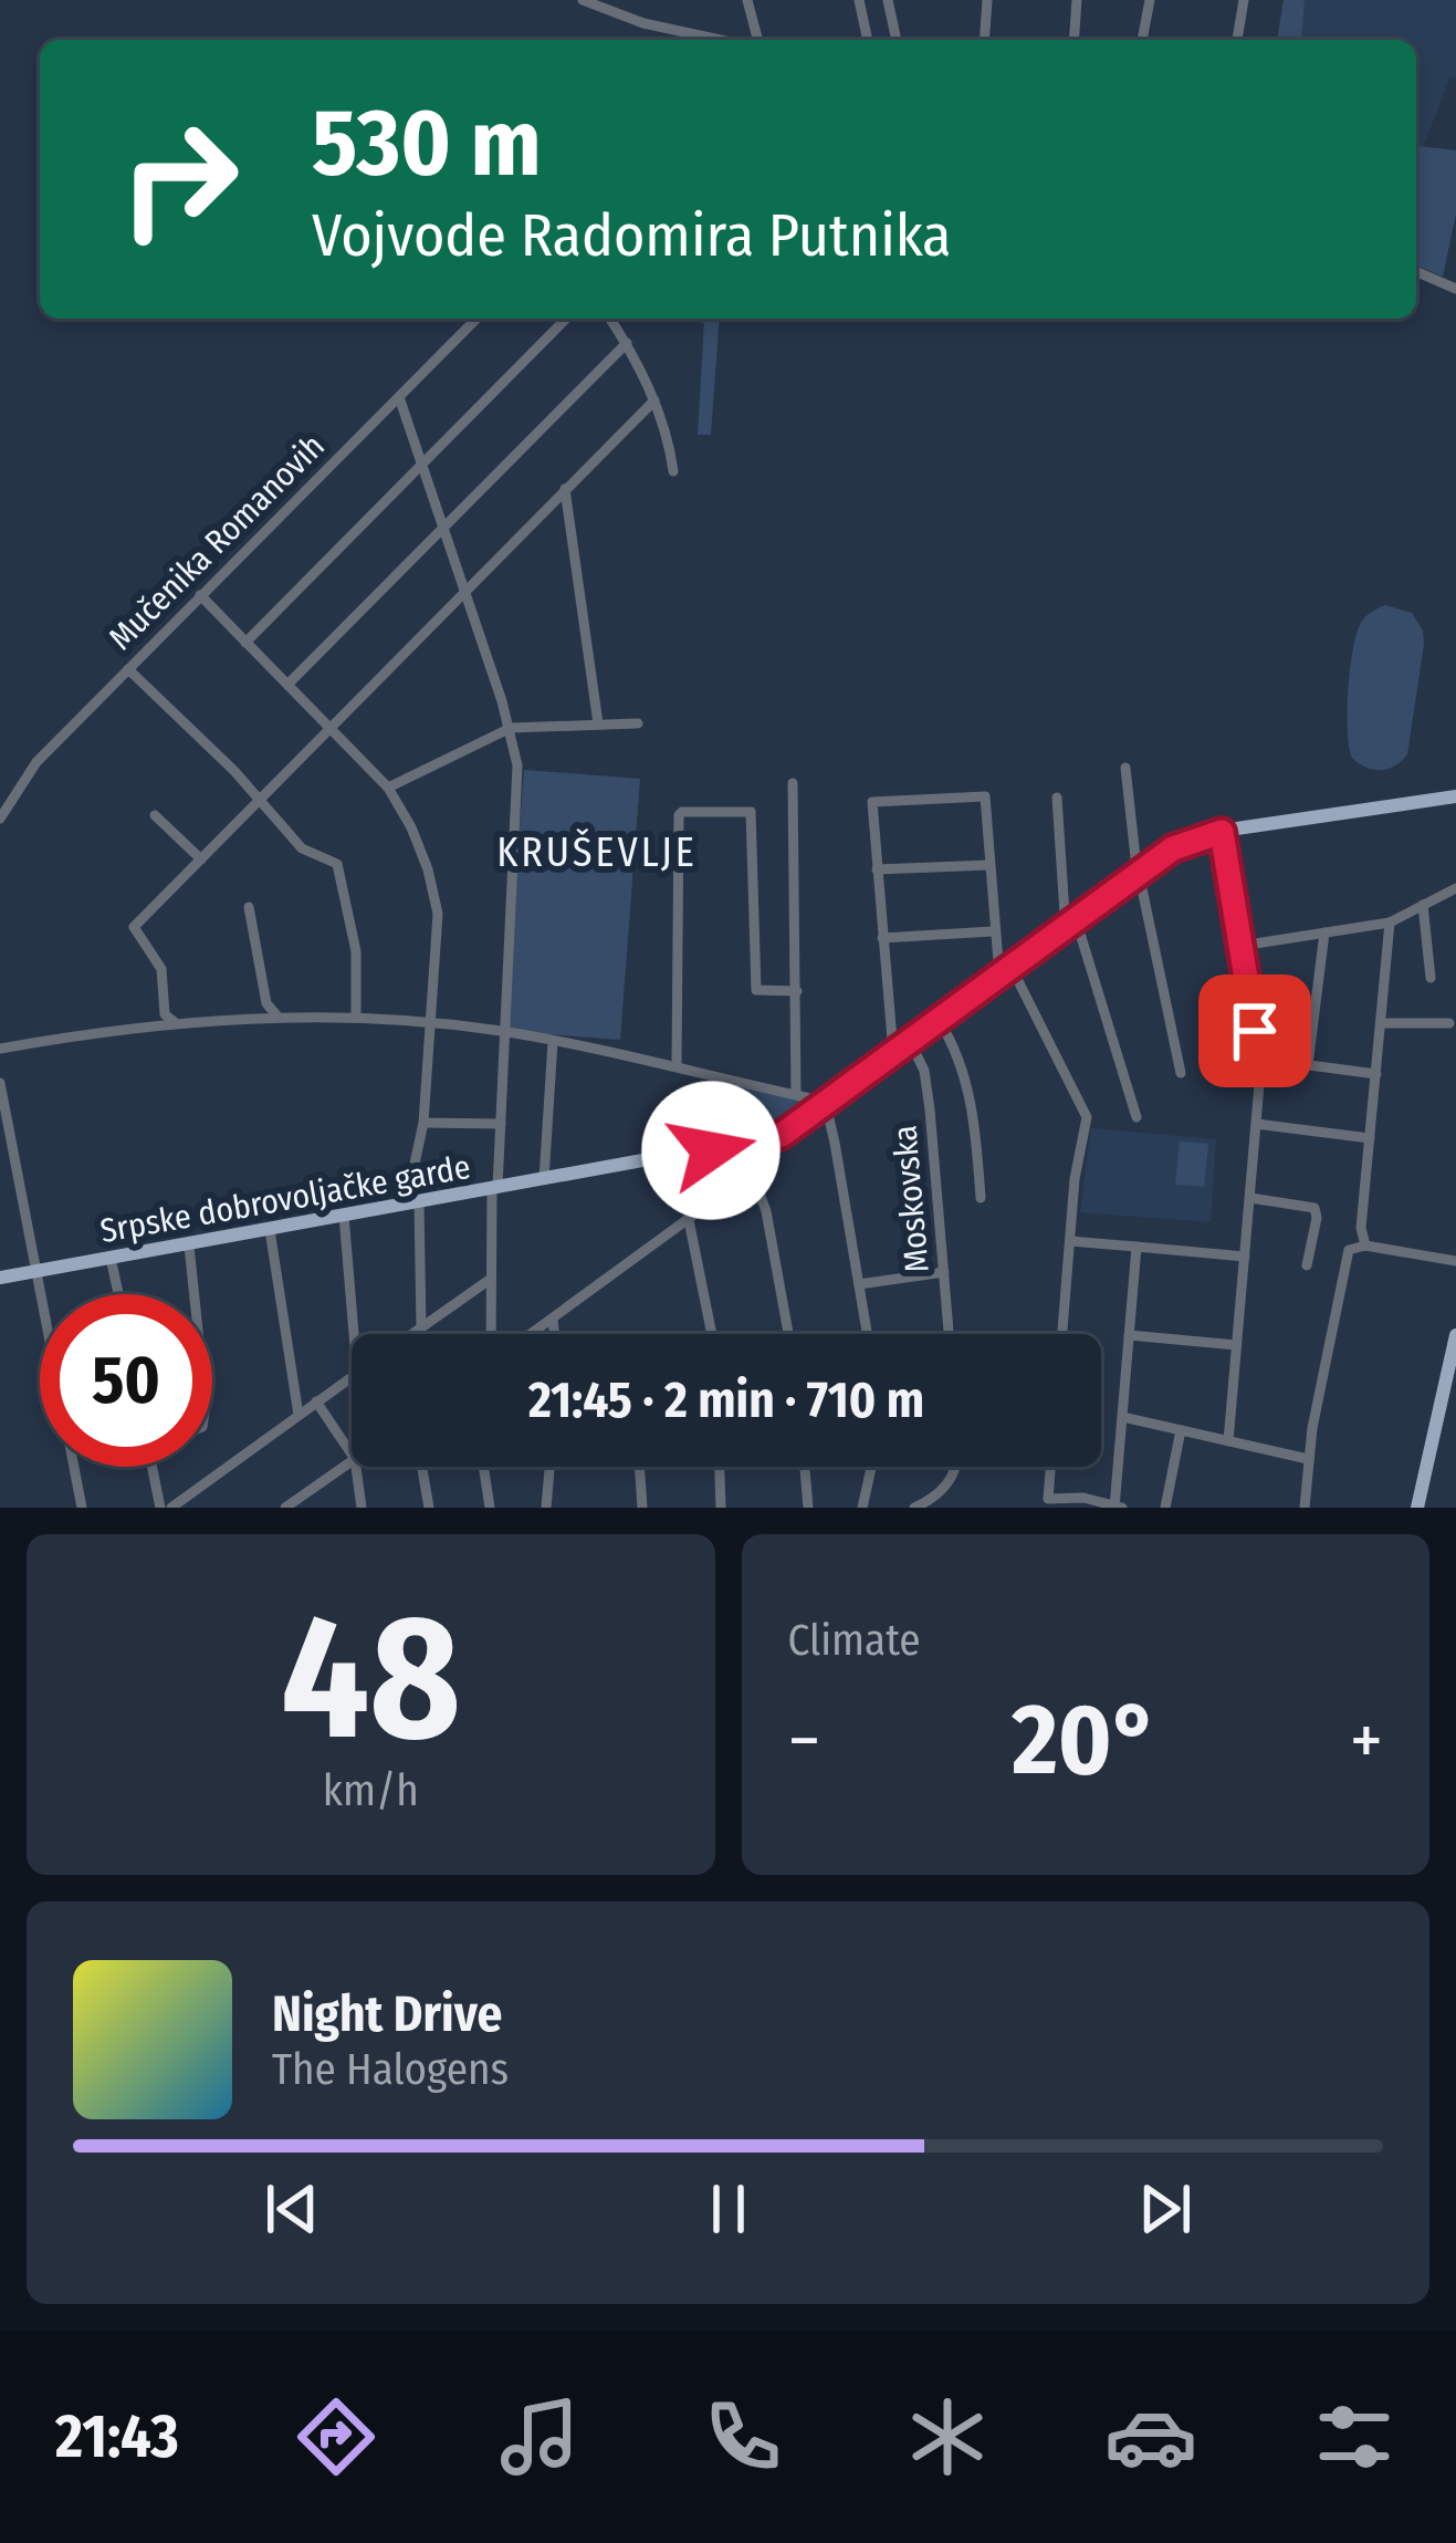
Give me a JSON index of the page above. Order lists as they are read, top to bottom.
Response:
{
  "streets": {
    "main road": ["Srpske dobrovoljačke garde"],
    "street": ["Mučenika Romanovih", "Moskovska"]
  },
  "crossings": [
    ["Srpske dobrovoljačke garde", "Moskovska"]
  ],
  "districts": ["KRUŠEVLJE"],
  "page": {
    "turn": ["530 m", "Vojvode Radomira Putnika"],
    "limit": "50",
    "trip": "21:45 · 2 min · 710 m",
    "tile": [
      ["48", "km/h"],
      "Climate"
    ],
    "heat": ["−", "20°", "+"],
    "song": ["Night Drive", "The Halogens"],
    "tabs": "21:43"
  }
}
